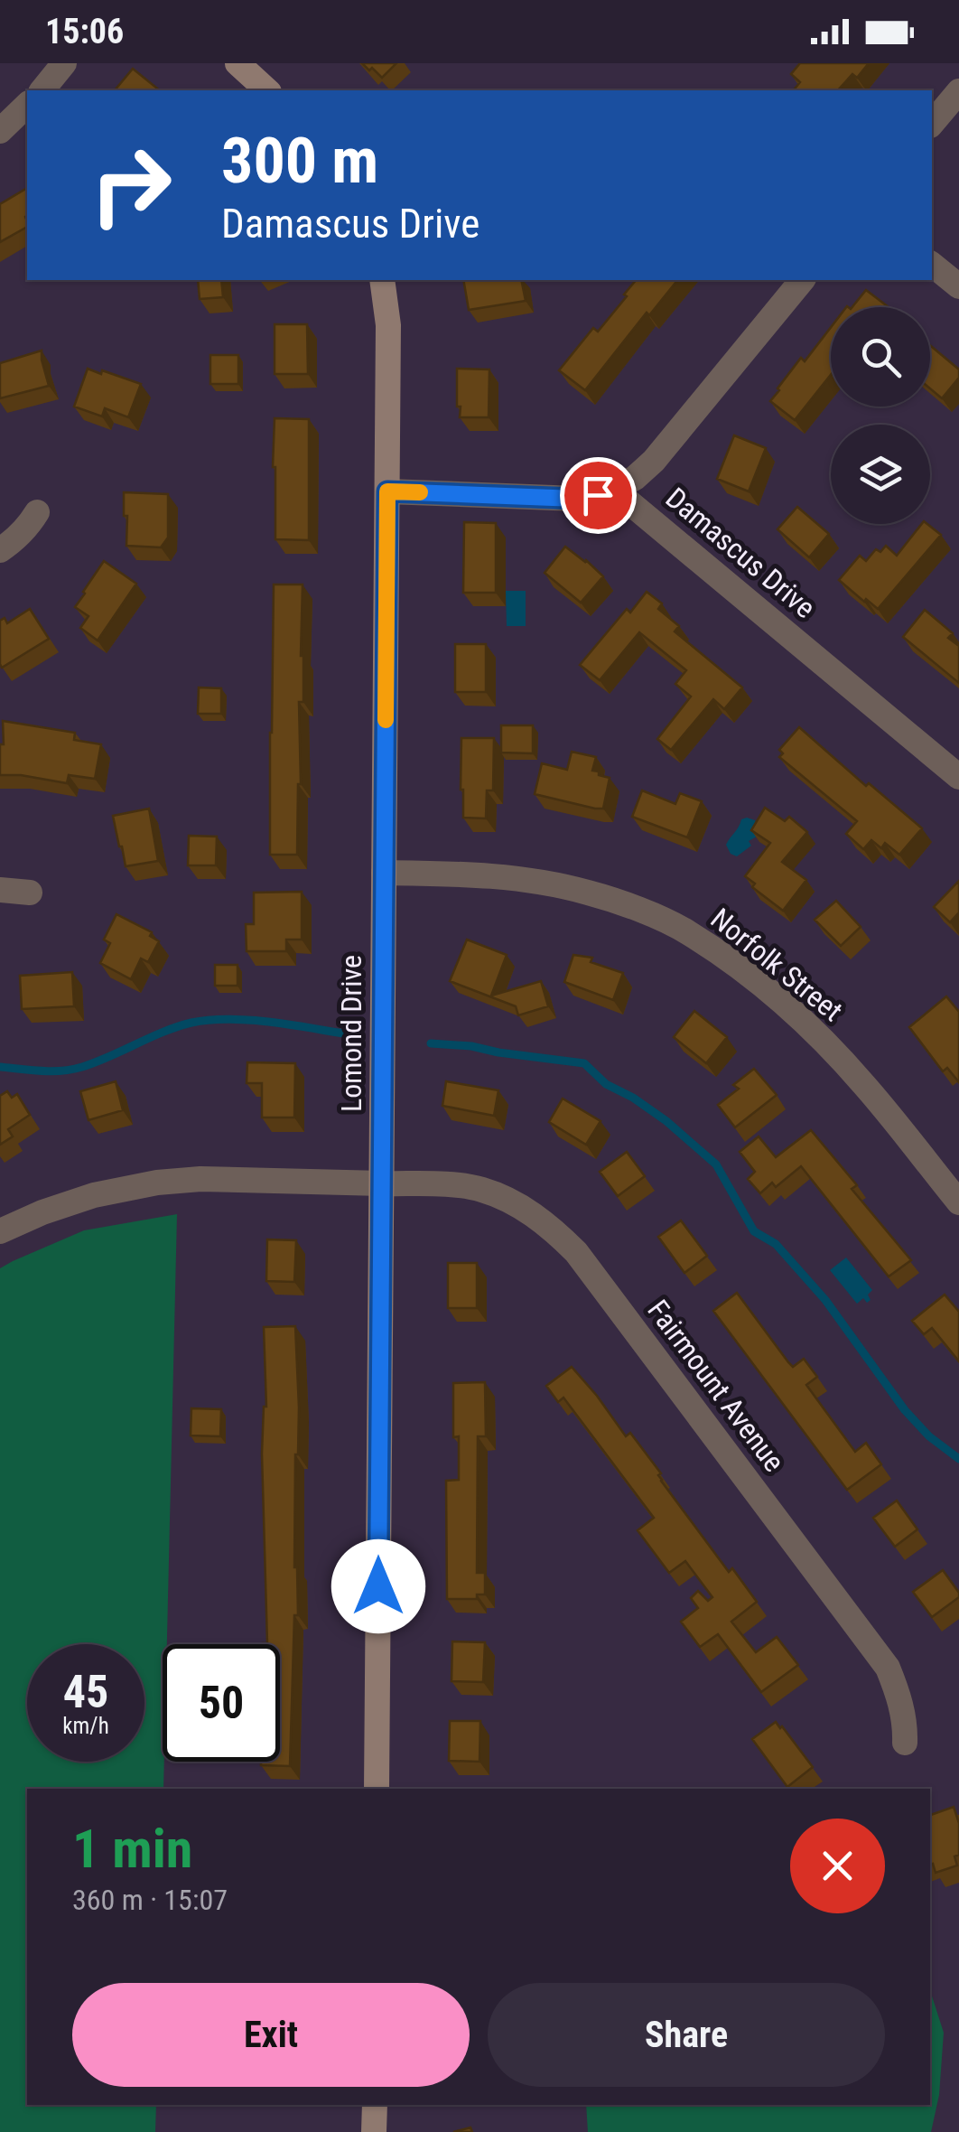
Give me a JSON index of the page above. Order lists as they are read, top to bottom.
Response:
{
  "streets": {
    "main road": ["Lomond Drive"],
    "street": ["Damascus Drive", "Norfolk Street", "Fairmount Avenue"]
  },
  "crossings": [
    ["Norfolk Street", "Lomond Drive"],
    ["Lomond Drive", "Fairmount Avenue"]
  ],
  "page": {
    "status": "15:06",
    "turn": ["300 m", "Damascus Drive"],
    "speed": "45 km/h",
    "limit": "50",
    "heading": ["1 min", "360 m · 15:07"],
    "buttons": ["Exit", "Share"]
  }
}
